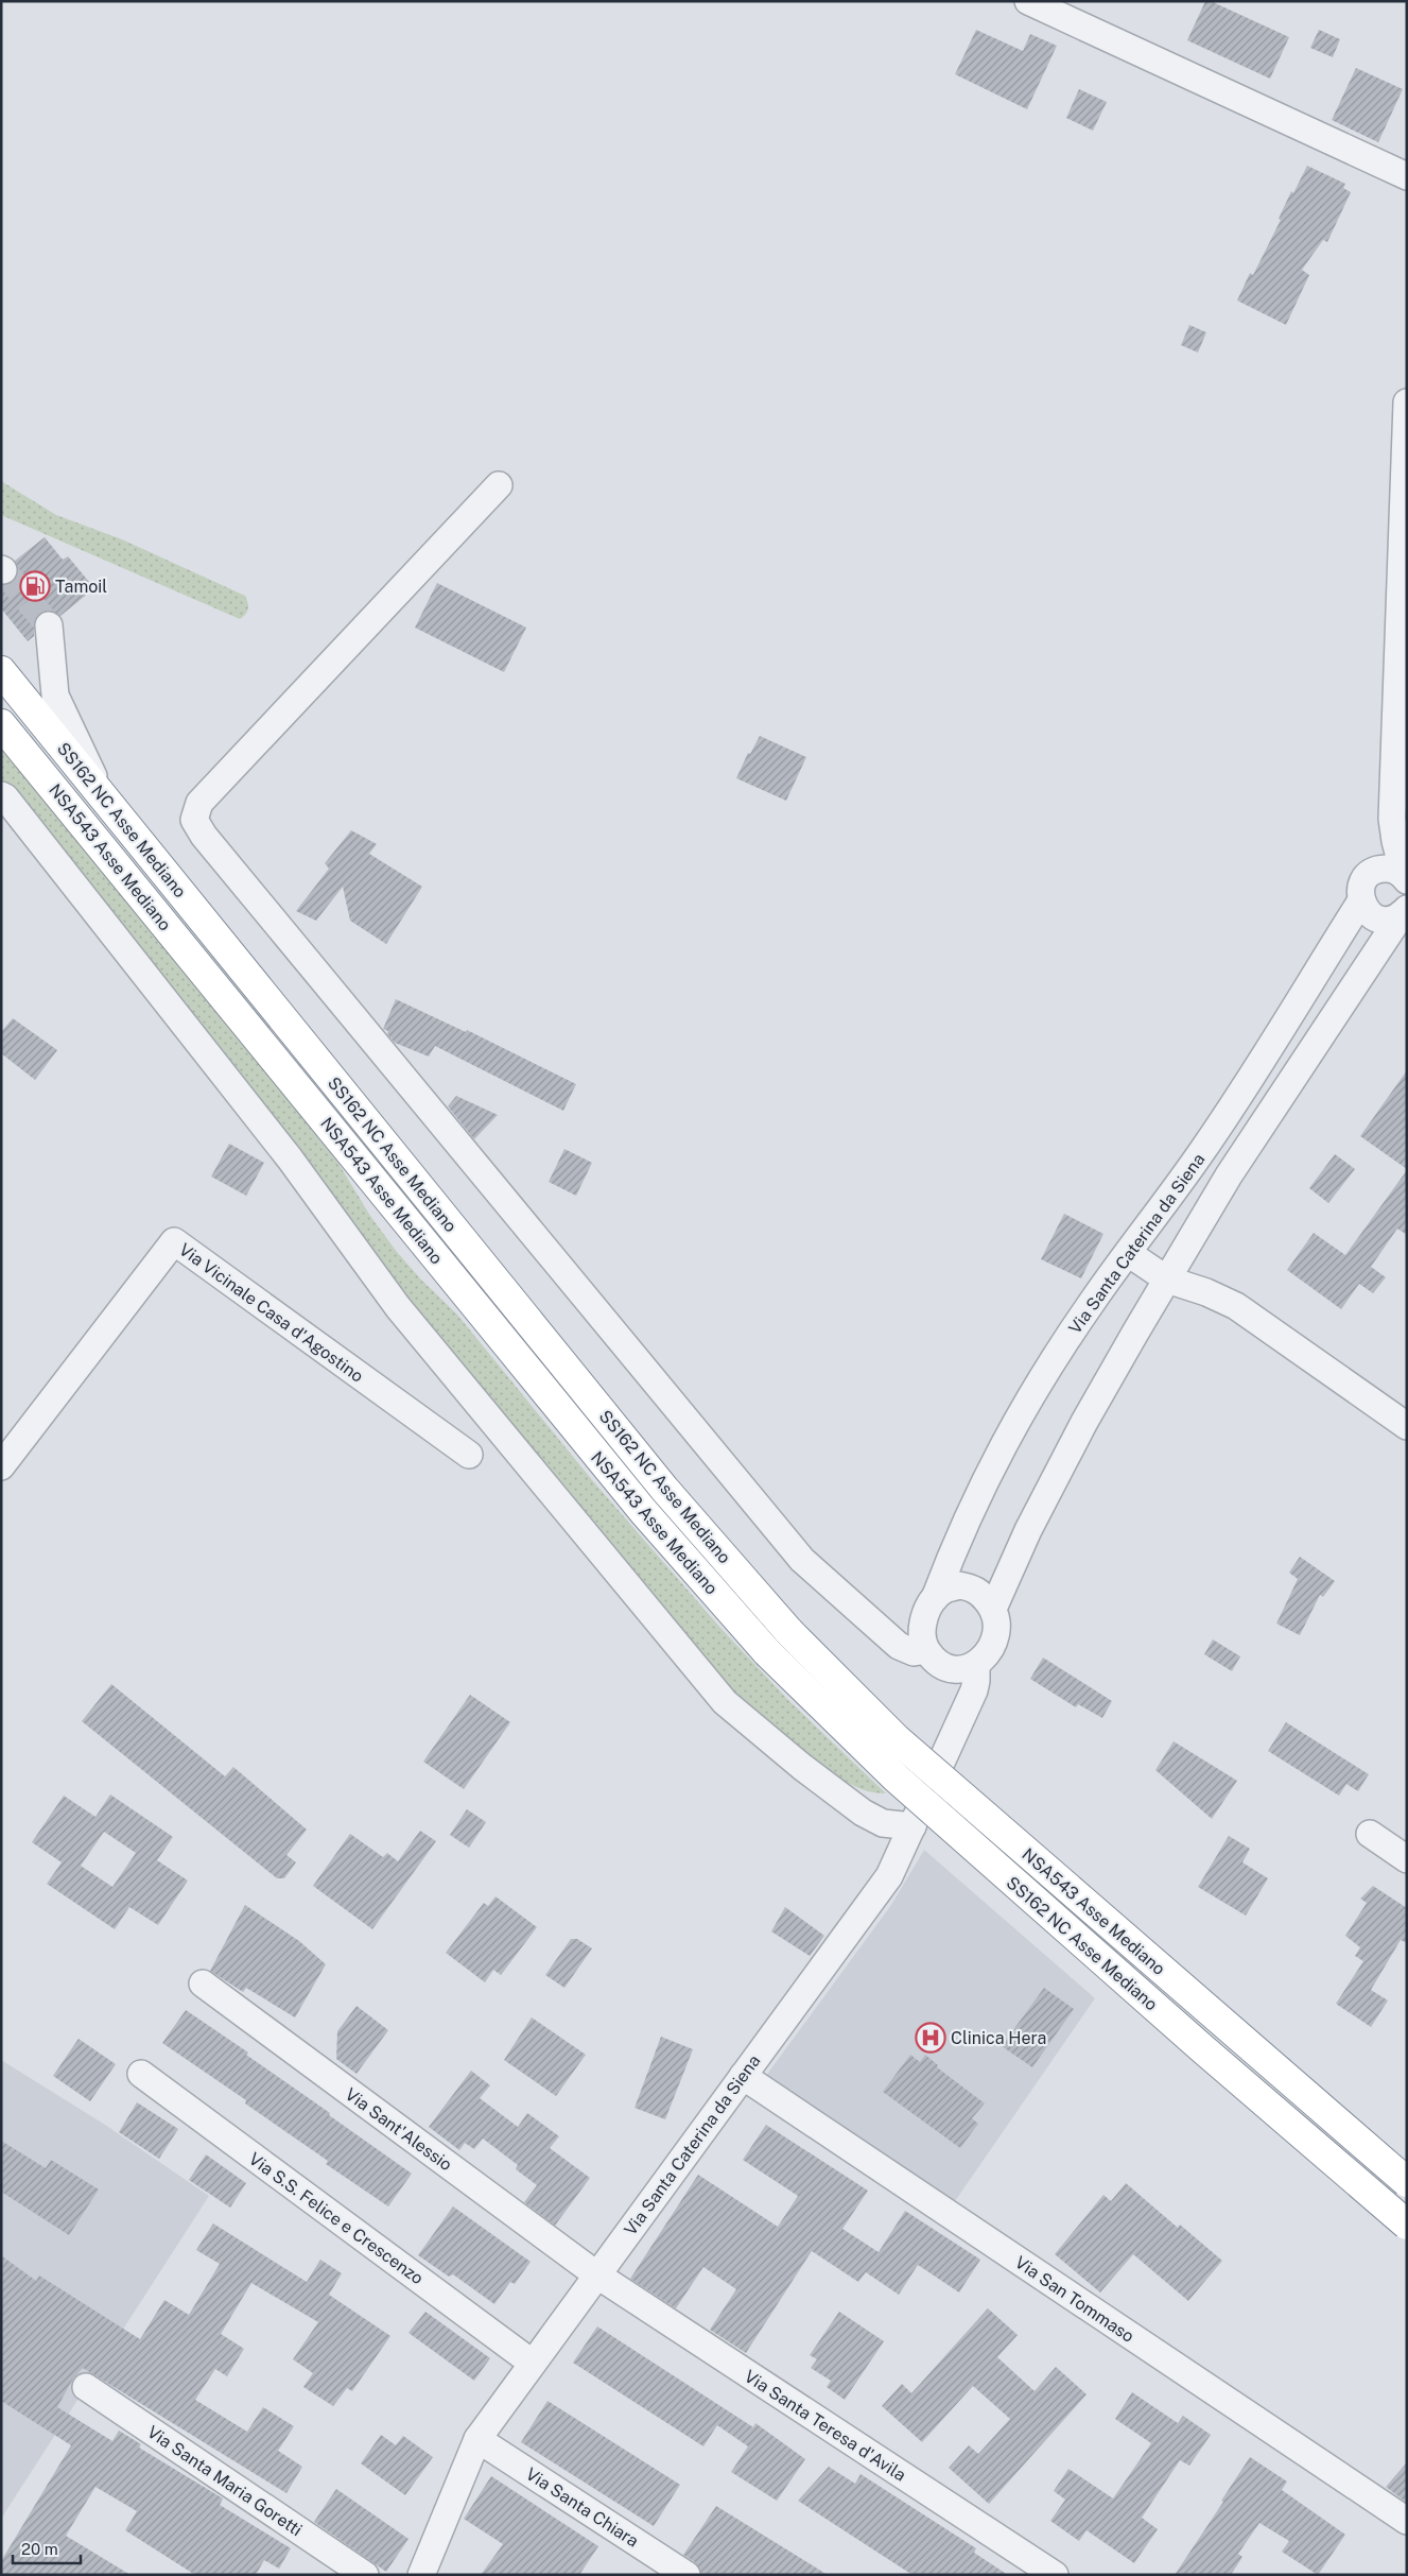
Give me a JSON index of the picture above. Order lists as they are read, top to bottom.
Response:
{
  "streets": {
    "highway": ["SS162 NC Asse Mediano", "NSA543 Asse Mediano"],
    "street": [
      "Via Santa Caterina da Siena",
      "Via Vicinale Casa d'Agostino",
      "Via Sant'Alessio",
      "Via S.S. Felice e Crescenzo",
      "Via San Tommaso",
      "Via Santa Teresa d'Avila",
      "Via Santa Maria Goretti",
      "Via Santa Chiara"
    ]
  },
  "crossings": [
    ["SS162 NC Asse Mediano", "NSA543 Asse Mediano"],
    ["Via Santa Caterina da Siena", "Via Sant'Alessio"],
    ["Via Santa Caterina da Siena", "Via S.S. Felice e Crescenzo"],
    ["Via Santa Caterina da Siena", "Via San Tommaso"],
    ["Via Santa Caterina da Siena", "Via Santa Teresa d'Avila"],
    ["Via Santa Caterina da Siena", "Via Santa Chiara"],
    ["Via Sant'Alessio", "Via Santa Teresa d'Avila"]
  ],
  "places": {
    "fuel station": ["Tamoil"],
    "hospital": ["Clinica Hera"]
  },
  "scale_bar": "20 m"
}
